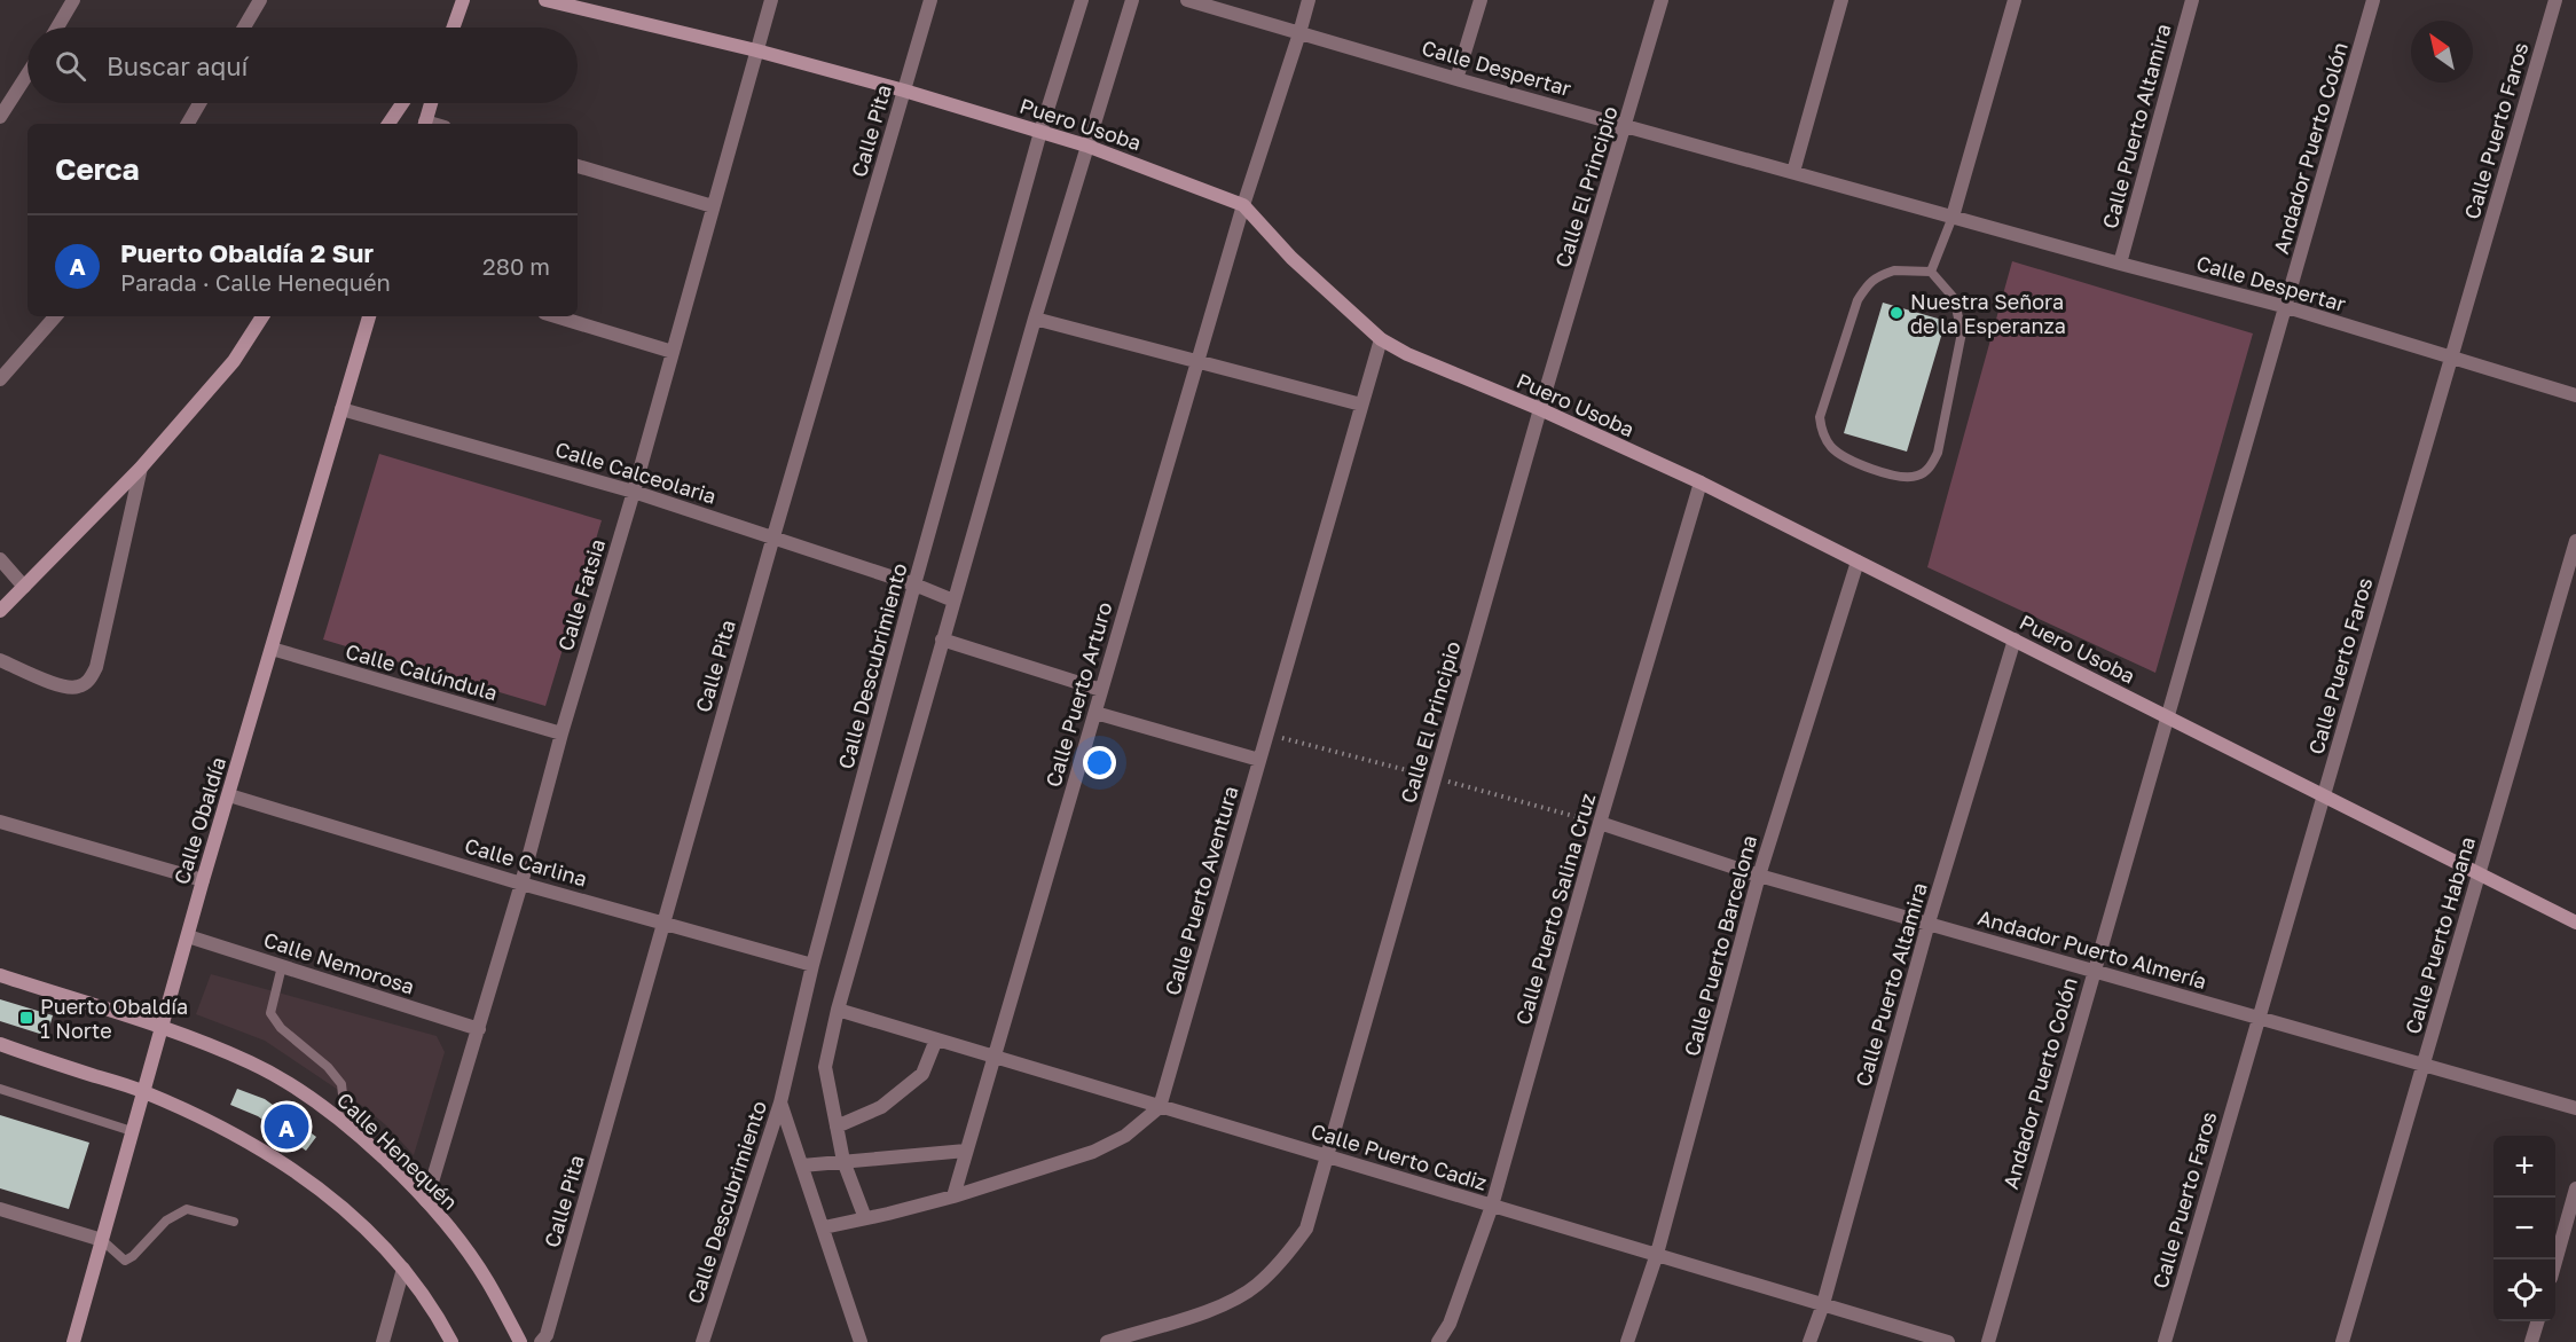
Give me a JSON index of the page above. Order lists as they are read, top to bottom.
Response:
{
  "streets": {
    "street": [
      "Calle Despertar",
      "Puero Usoba",
      "Calle Puerto Altamira",
      "Calle Pita",
      "Calle Puerto Faros",
      "Andador Puerto Colón",
      "Calle El Principio",
      "Calle Calceolaria",
      "Calle Fatsia",
      "Calle Descubrimiento",
      "Calle Calúndula",
      "Calle Puerto Arturo",
      "Calle Obaldía",
      "Calle Carlina",
      "Calle Puerto Aventura",
      "Calle Puerto Salina Cruz",
      "Calle Puerto Habana",
      "Calle Puerto Barcelona",
      "Andador Puerto Almería",
      "Calle Nemorosa",
      "Calle Henequén",
      "Calle Puerto Cadiz"
    ]
  },
  "crossings": [
    ["Calle Despertar", "Calle Puerto Altamira"],
    ["Calle Despertar", "Calle Puerto Faros"],
    ["Calle Despertar", "Andador Puerto Colón"],
    ["Calle Despertar", "Calle El Principio"],
    ["Calle Despertar", "Calle Puerto Arturo"],
    ["Puero Usoba", "Calle Puerto Altamira"],
    ["Puero Usoba", "Calle Pita"],
    ["Puero Usoba", "Calle Puerto Faros"],
    ["Puero Usoba", "Andador Puerto Colón"],
    ["Puero Usoba", "Calle El Principio"],
    ["Puero Usoba", "Calle Fatsia"],
    ["Puero Usoba", "Calle Descubrimiento"],
    ["Puero Usoba", "Calle Puerto Arturo"],
    ["Puero Usoba", "Calle Puerto Aventura"],
    ["Puero Usoba", "Calle Puerto Salina Cruz"],
    ["Puero Usoba", "Calle Puerto Habana"],
    ["Puero Usoba", "Calle Puerto Barcelona"],
    ["Calle Puerto Altamira", "Andador Puerto Almería"],
    ["Calle Puerto Altamira", "Calle Puerto Cadiz"],
    ["Calle Pita", "Calle Calceolaria"],
    ["Calle Pita", "Calle Carlina"],
    ["Calle Puerto Faros", "Andador Puerto Almería"],
    ["Andador Puerto Colón", "Andador Puerto Almería"],
    ["Calle El Principio", "Calle Puerto Cadiz"],
    ["Calle Calceolaria", "Calle Fatsia"],
    ["Calle Calceolaria", "Calle Descubrimiento"],
    ["Calle Calceolaria", "Calle Obaldía"],
    ["Calle Fatsia", "Calle Calúndula"],
    ["Calle Fatsia", "Calle Carlina"],
    ["Calle Fatsia", "Calle Nemorosa"],
    ["Calle Fatsia", "Calle Henequén"],
    ["Calle Descubrimiento", "Calle Carlina"],
    ["Calle Calúndula", "Calle Obaldía"],
    ["Calle Puerto Arturo", "Calle Puerto Cadiz"],
    ["Calle Obaldía", "Calle Carlina"],
    ["Calle Obaldía", "Calle Nemorosa"],
    ["Calle Obaldía", "Calle Henequén"],
    ["Calle Puerto Aventura", "Calle Puerto Cadiz"],
    ["Calle Puerto Salina Cruz", "Andador Puerto Almería"],
    ["Calle Puerto Salina Cruz", "Calle Puerto Cadiz"],
    ["Calle Puerto Habana", "Andador Puerto Almería"],
    ["Calle Puerto Barcelona", "Andador Puerto Almería"],
    ["Calle Puerto Barcelona", "Calle Puerto Cadiz"]
  ],
  "places": {
    "other": ["Nuestra Señora de la Esperanza"],
    "transit": ["Puerto Obaldía 1 Norte"]
  },
  "north": "top left",
  "page": {
    "search": "Buscar aquí",
    "heading": "Cerca",
    "list": [
      {
        "mark": "A",
        "name": "Puerto Obaldía 2 Sur",
        "note": "Parada · Calle Henequén",
        "value": "280 m"
      }
    ],
    "pins": "A",
    "map_buttons": ["+", "−"]
  }
}
